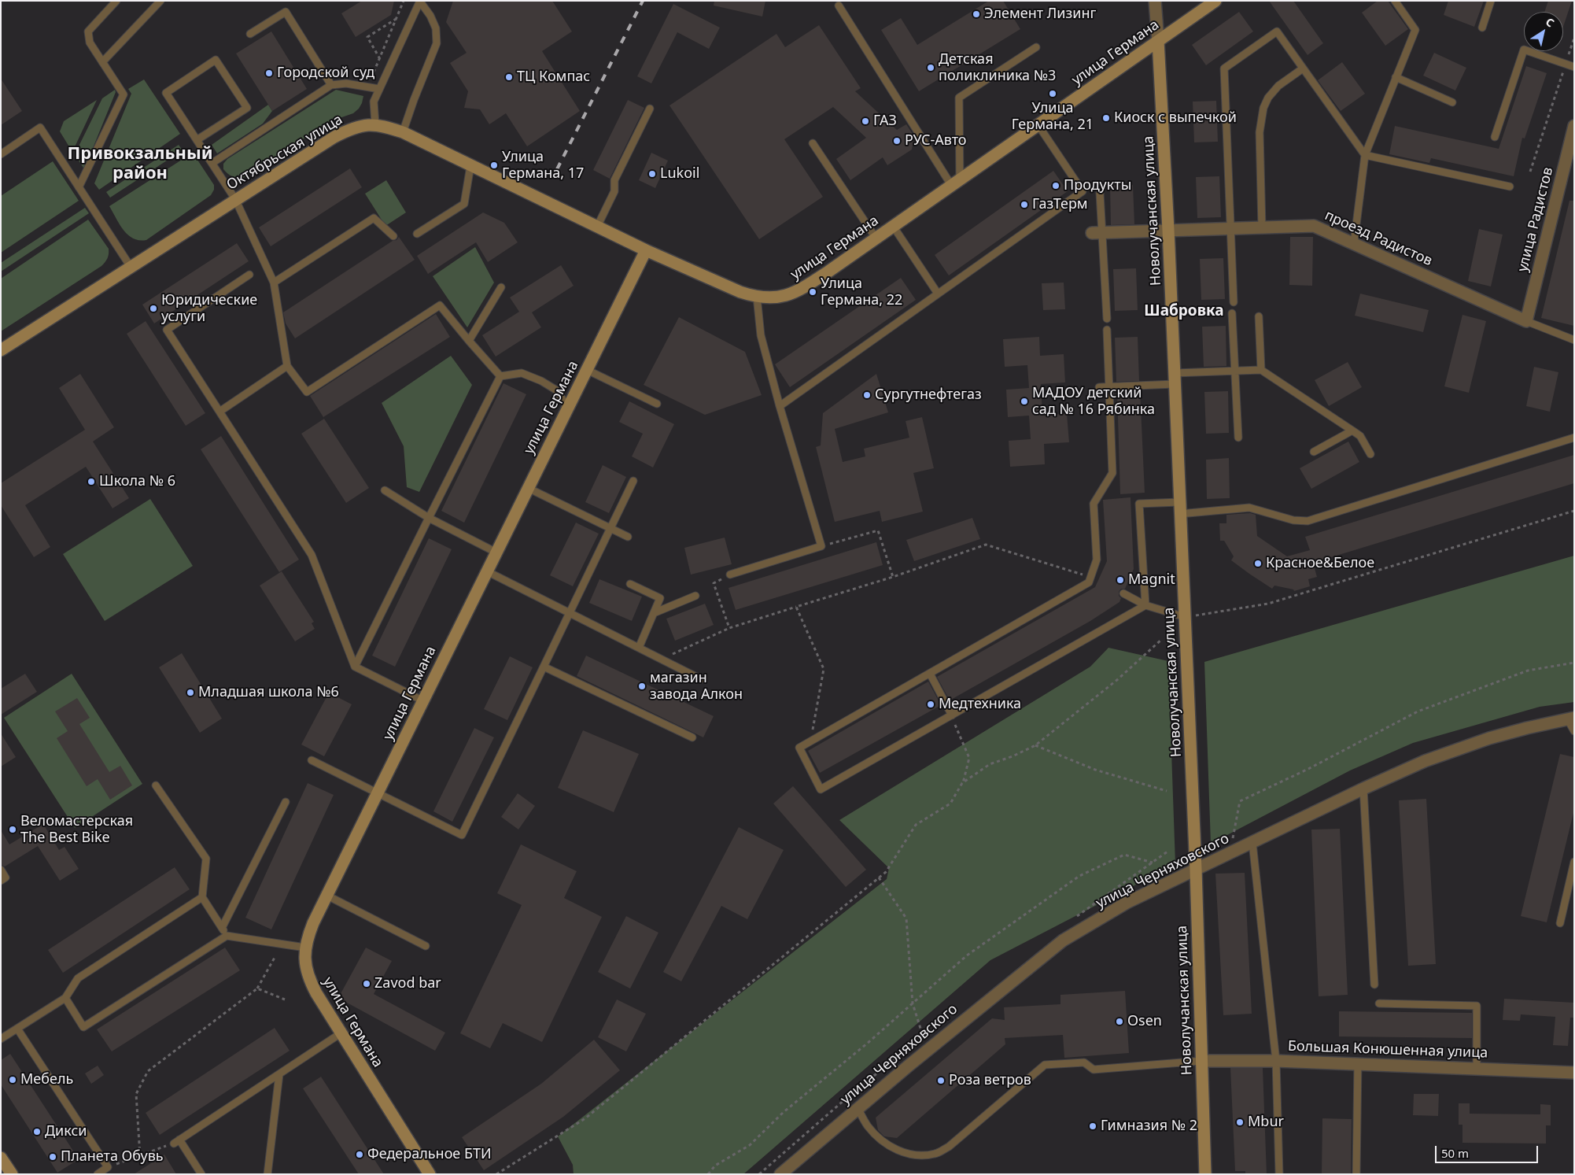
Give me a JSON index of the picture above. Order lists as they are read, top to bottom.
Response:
{
  "streets": {
    "street": [
      "улица Германа",
      "Октябрьская улица",
      "Новолучанская улица",
      "улица Радистов",
      "проезд Радистов",
      "улица Черняховского",
      "Большая Конюшенная улица"
    ]
  },
  "crossings": [
    ["улица Германа", "Октябрьская улица"],
    ["улица Германа", "Новолучанская улица"],
    ["Новолучанская улица", "проезд Радистов"],
    ["Новолучанская улица", "улица Черняховского"],
    ["Новолучанская улица", "Большая Конюшенная улица"],
    ["улица Радистов", "проезд Радистов"]
  ],
  "districts": ["Привокзальный район", "Шабровка"],
  "places": [
    "Элемент Лизинг",
    "Детская поликлиника №3",
    "Городской суд",
    "ТЦ Компас",
    "Улица Германа, 21",
    "Киоск с выпечкой",
    "ГАЗ",
    "РУС-Авто",
    "Улица Германа, 17",
    "Lukoil",
    "Продукты",
    "ГазТерм",
    "Улица Германа, 22",
    "Юридические услуги",
    "Сургутнефтегаз",
    "МАДОУ детский сад № 16 Рябинка",
    "Школа № 6",
    "Красное&Белое",
    "Magnit",
    "магазин завода Алкон",
    "Младшая школа №6",
    "Медтехника",
    "Веломастерская The Best Bike",
    "Zavod bar",
    "Osen",
    "Мебель",
    "Роза ветров",
    "Mbur",
    "Гимназия № 2",
    "Дикси",
    "Федеральное БТИ",
    "Планета Обувь"
  ],
  "scale_bar": "50 m",
  "north": "top right"
}
